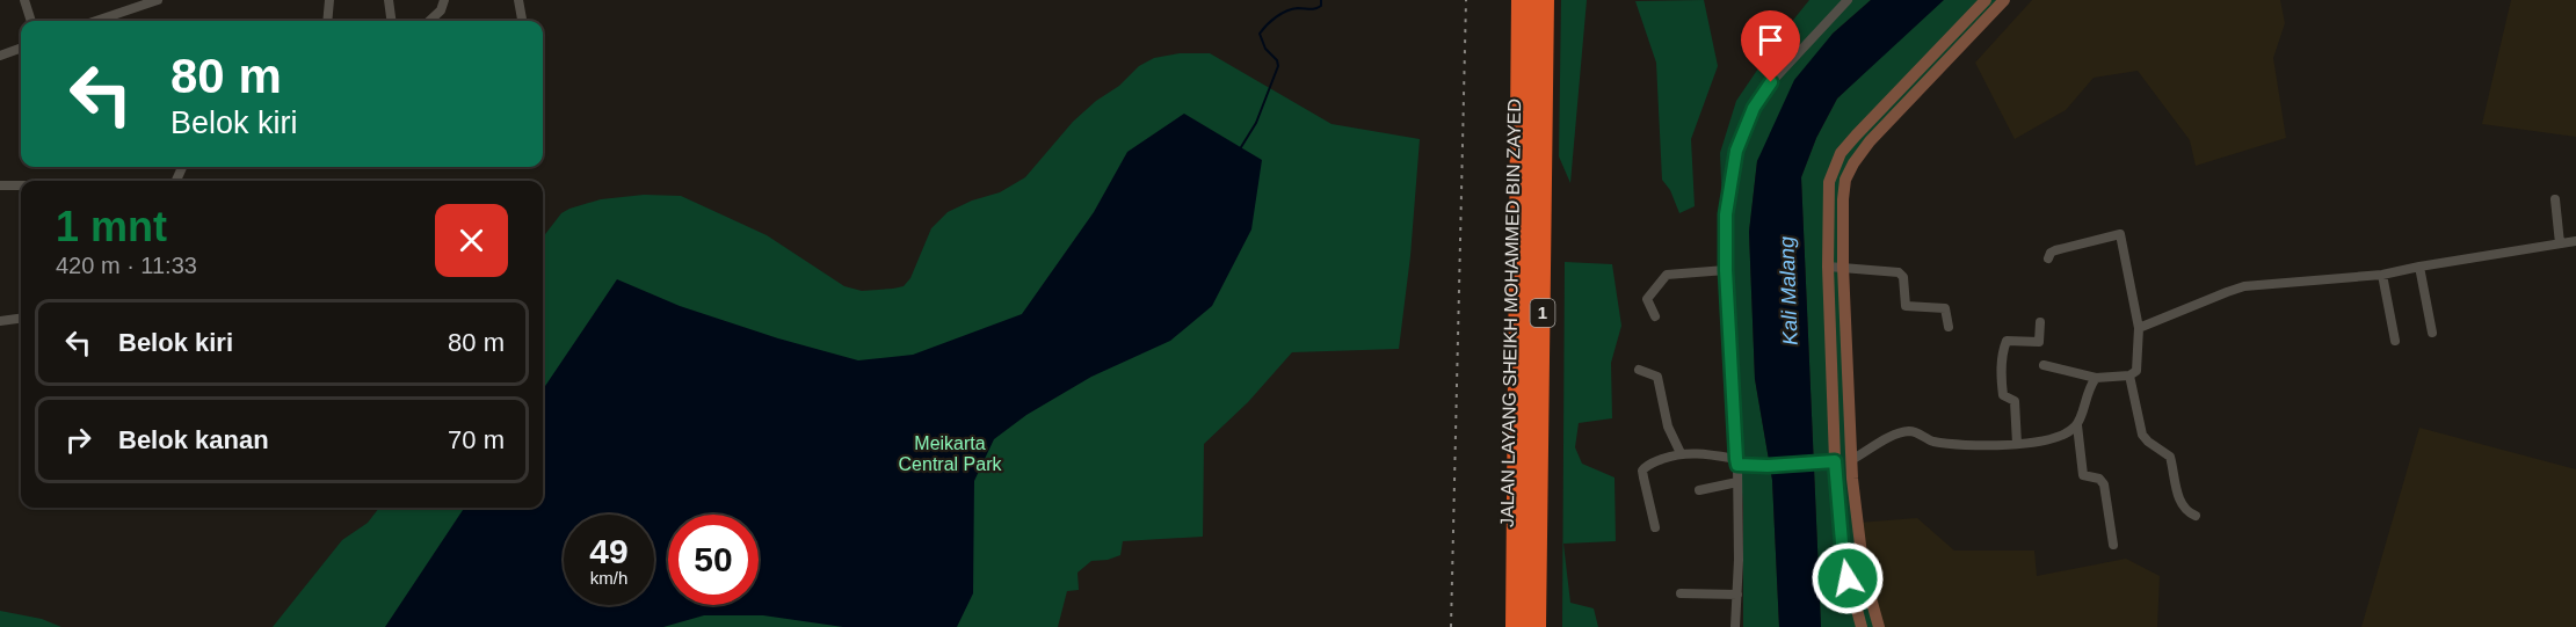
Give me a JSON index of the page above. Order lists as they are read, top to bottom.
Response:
{
  "streets": {
    "highway": ["JALAN LAYANG SHEIKH MOHAMMED BIN ZAYED", "1"]
  },
  "water": ["Kali Malang"],
  "parks": ["Meikarta Central Park"],
  "page": {
    "turn": ["80 m", "Belok kiri"],
    "heading": ["1 mnt", "420 m · 11:33"],
    "list": [
      {
        "name": "Belok kiri",
        "value": "80 m"
      },
      {
        "name": "Belok kanan",
        "value": "70 m"
      }
    ],
    "speed": "49 km/h",
    "limit": "50"
  }
}
